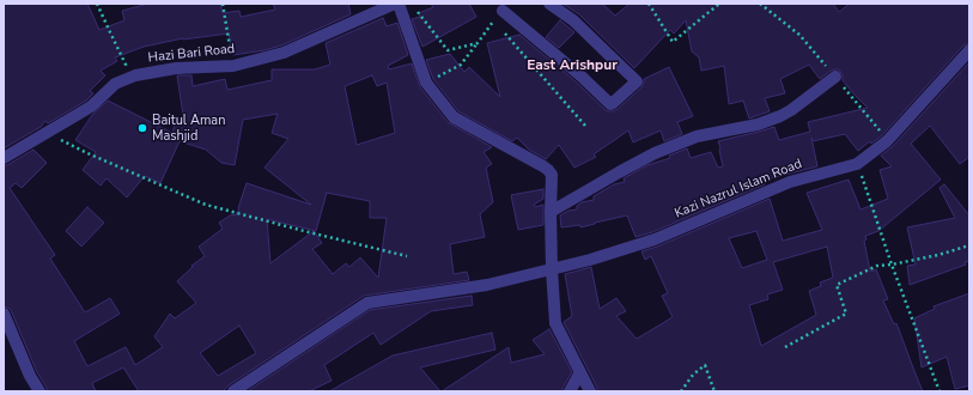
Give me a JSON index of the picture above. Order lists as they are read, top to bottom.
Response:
{
  "streets": {
    "street": ["Hazi Bari Road", "Kazi Nazrul Islam Road"]
  },
  "districts": ["East Arishpur"],
  "places": ["Baitul Aman Mashjid"]
}
